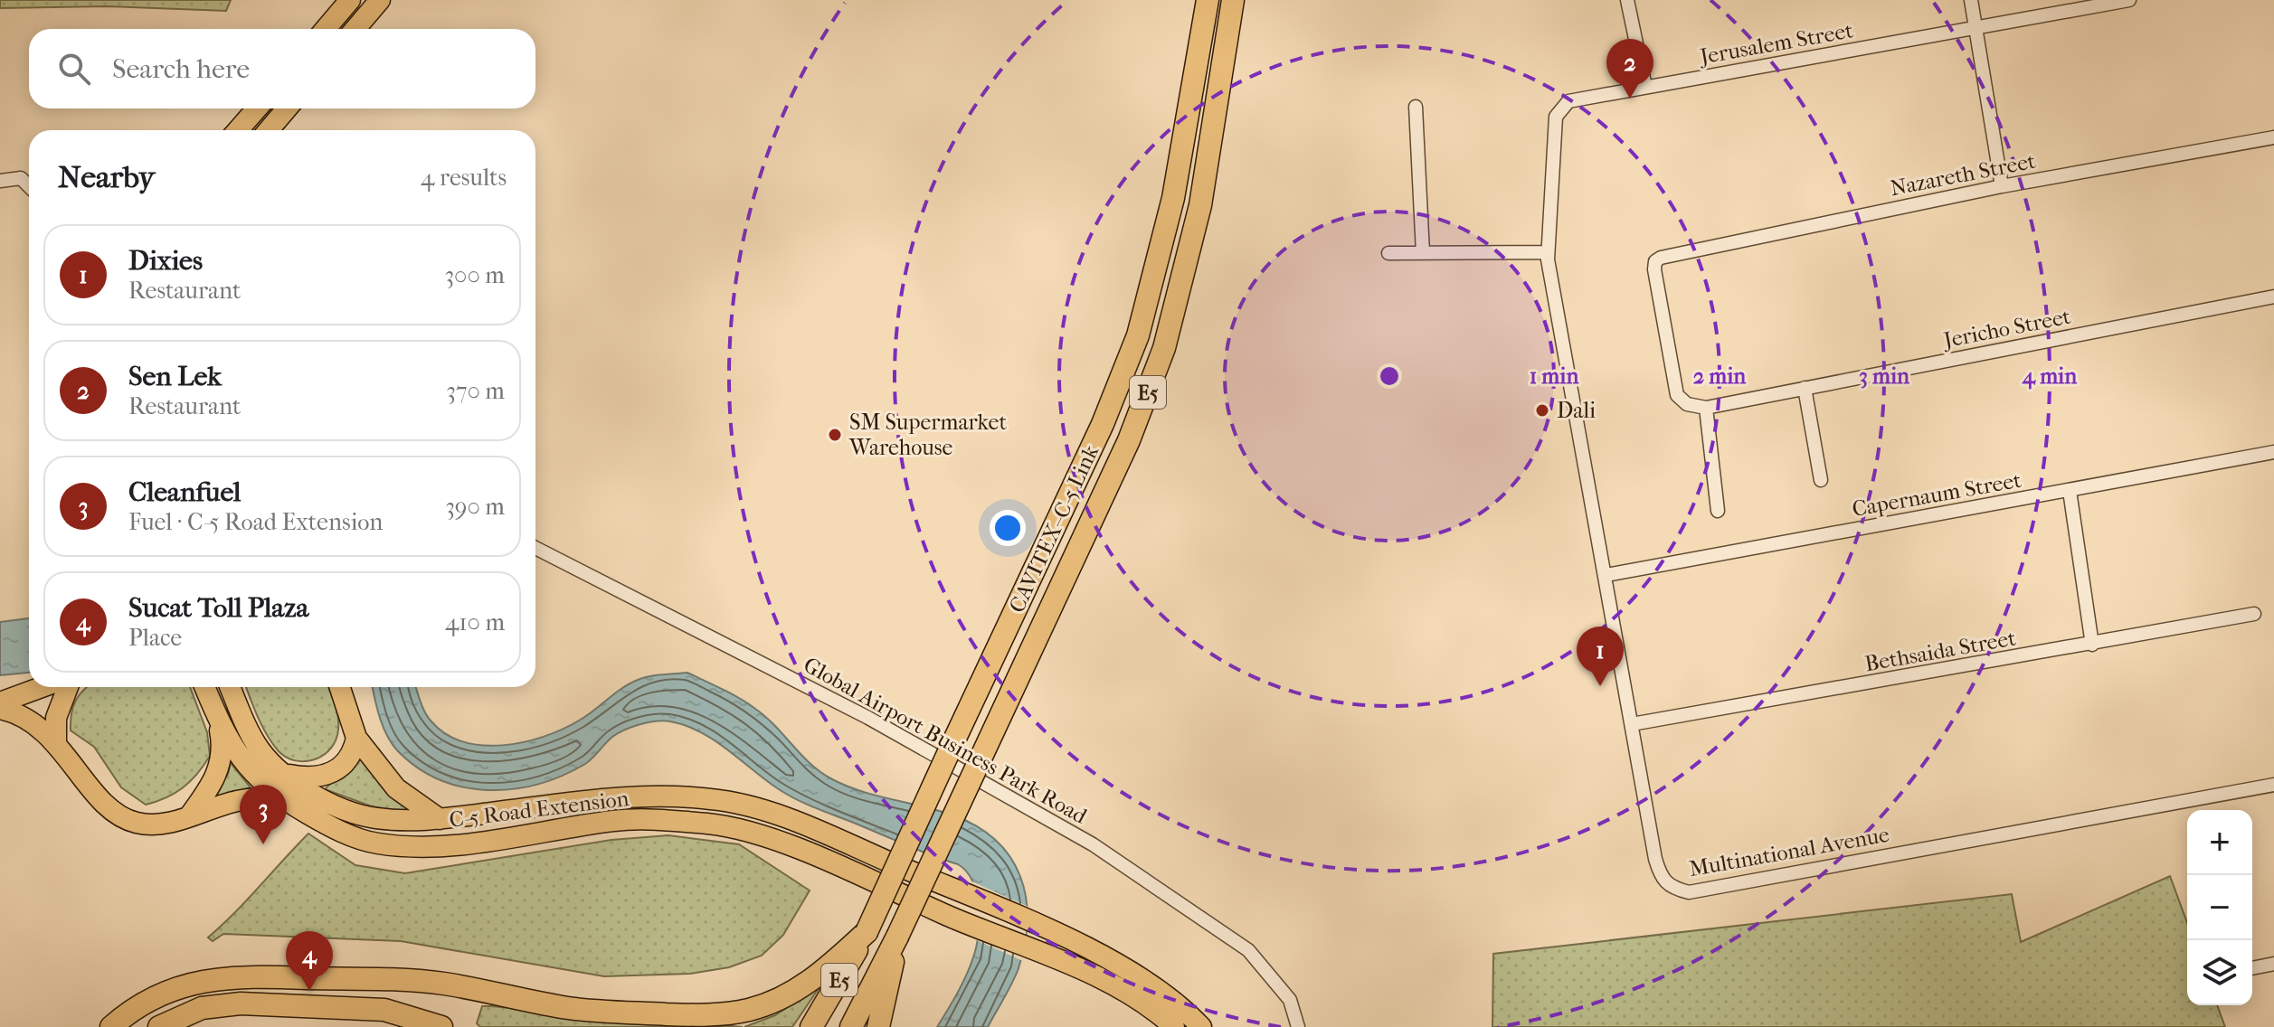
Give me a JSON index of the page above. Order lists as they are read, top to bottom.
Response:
{
  "streets": {
    "highway": ["E5", "CAVITEX–C-5 Link"],
    "main road": ["C-5 Road Extension"],
    "street": [
      "Jerusalem Street",
      "Nazareth Street",
      "Jericho Street",
      "Capernaum Street",
      "Bethsaida Street",
      "Global Airport Business Park Road",
      "Multinational Avenue"
    ]
  },
  "crossings": [
    ["Jerusalem Street", "Multinational Avenue"],
    ["Nazareth Street", "Jericho Street"],
    ["Capernaum Street", "Multinational Avenue"],
    ["Bethsaida Street", "Multinational Avenue"]
  ],
  "places": ["Dali", "SM Supermarket Warehouse"],
  "page": {
    "search": "Search here",
    "pins": [
      "2",
      "1",
      "3",
      "4"
    ],
    "heading": ["Nearby", "4 results"],
    "list": [
      {
        "mark": "1",
        "name": "Dixies",
        "note": "Restaurant",
        "value": "300 m"
      },
      {
        "mark": "2",
        "name": "Sen Lek",
        "note": "Restaurant",
        "value": "370 m"
      },
      {
        "mark": "3",
        "name": "Cleanfuel",
        "note": "Fuel · C-5 Road Extension",
        "value": "390 m"
      },
      {
        "mark": "4",
        "name": "Sucat Toll Plaza",
        "note": "Place",
        "value": "410 m"
      }
    ],
    "map_buttons": ["+", "−"]
  },
  "rings": [
    "1 min",
    "2 min",
    "3 min",
    "4 min"
  ]
}
